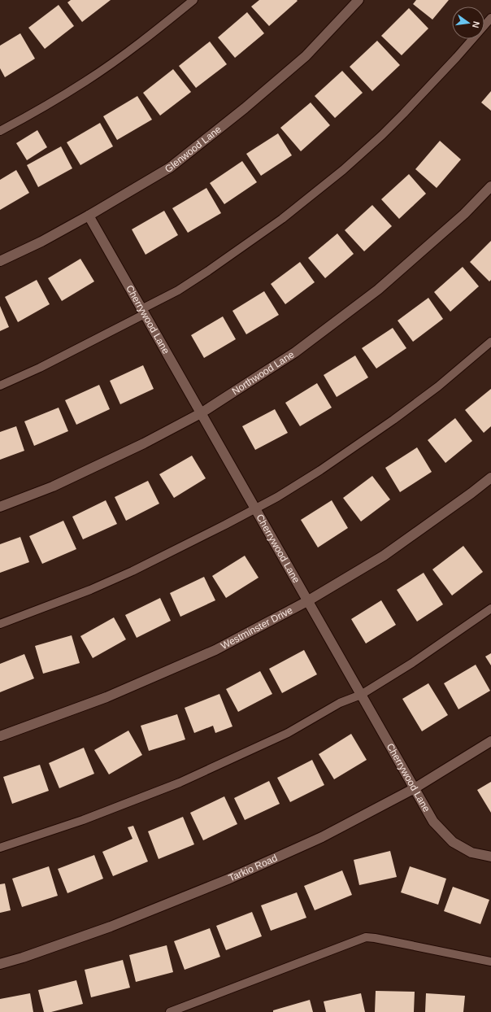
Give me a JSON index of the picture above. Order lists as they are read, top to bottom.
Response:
{
  "streets": {
    "street": [
      "Glenwood Lane",
      "Cherrywood Lane",
      "Northwood Lane",
      "Westminster Drive",
      "Tarkio Road"
    ]
  },
  "crossings": [
    ["Glenwood Lane", "Cherrywood Lane"],
    ["Cherrywood Lane", "Northwood Lane"],
    ["Cherrywood Lane", "Westminster Drive"],
    ["Cherrywood Lane", "Tarkio Road"]
  ],
  "north": "right"
}
